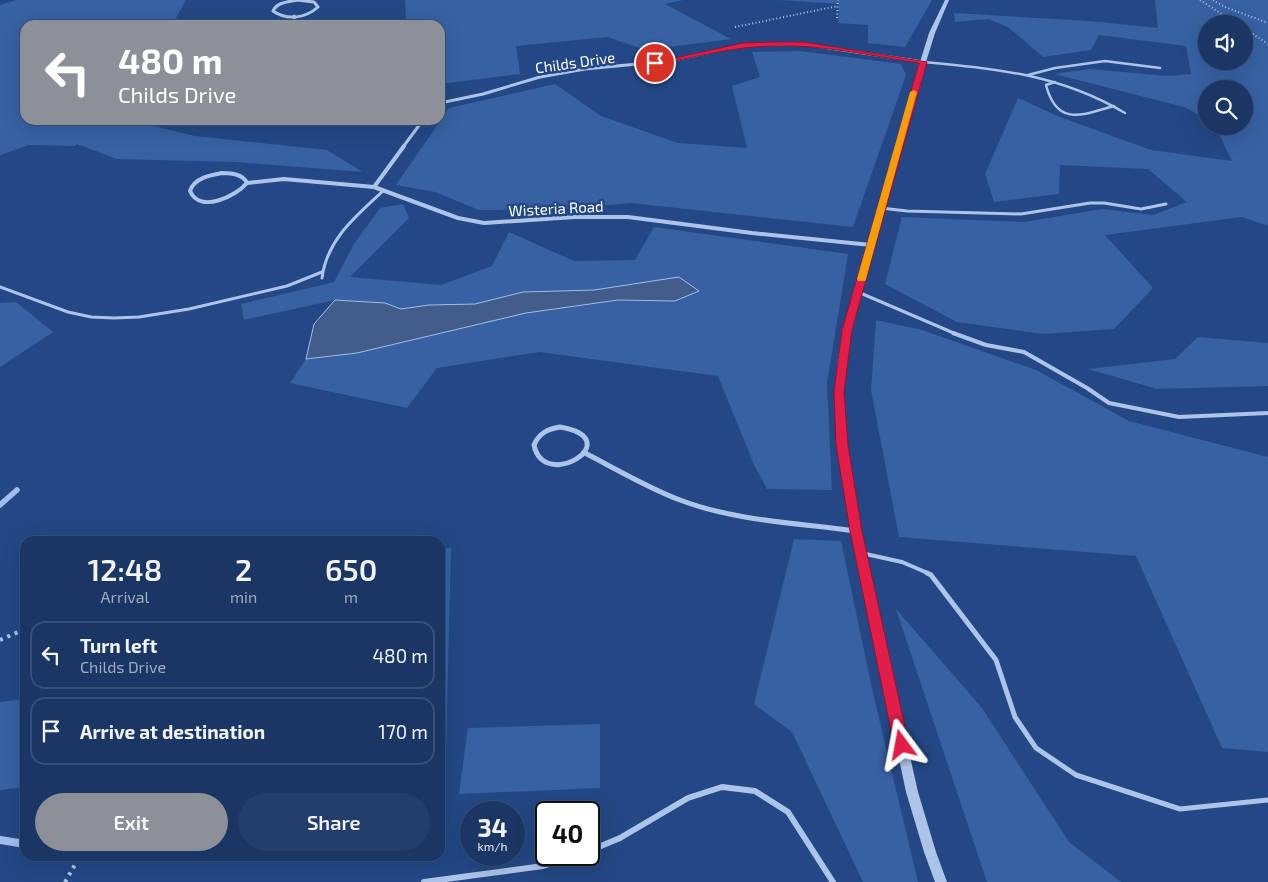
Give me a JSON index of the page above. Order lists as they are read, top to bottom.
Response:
{
  "streets": {
    "street": ["Childs Drive", "Wisteria Road"]
  },
  "page": {
    "turn": ["480 m", "Childs Drive"],
    "eta": [
      "12:48",
      "Arrival",
      "2",
      "min",
      "650",
      "m"
    ],
    "list": [
      {
        "name": "Turn left",
        "note": "Childs Drive",
        "value": "480 m"
      },
      {
        "name": "Arrive at destination",
        "value": "170 m"
      }
    ],
    "buttons": ["Exit", "Share"],
    "speed": "34 km/h",
    "limit": "40"
  }
}
